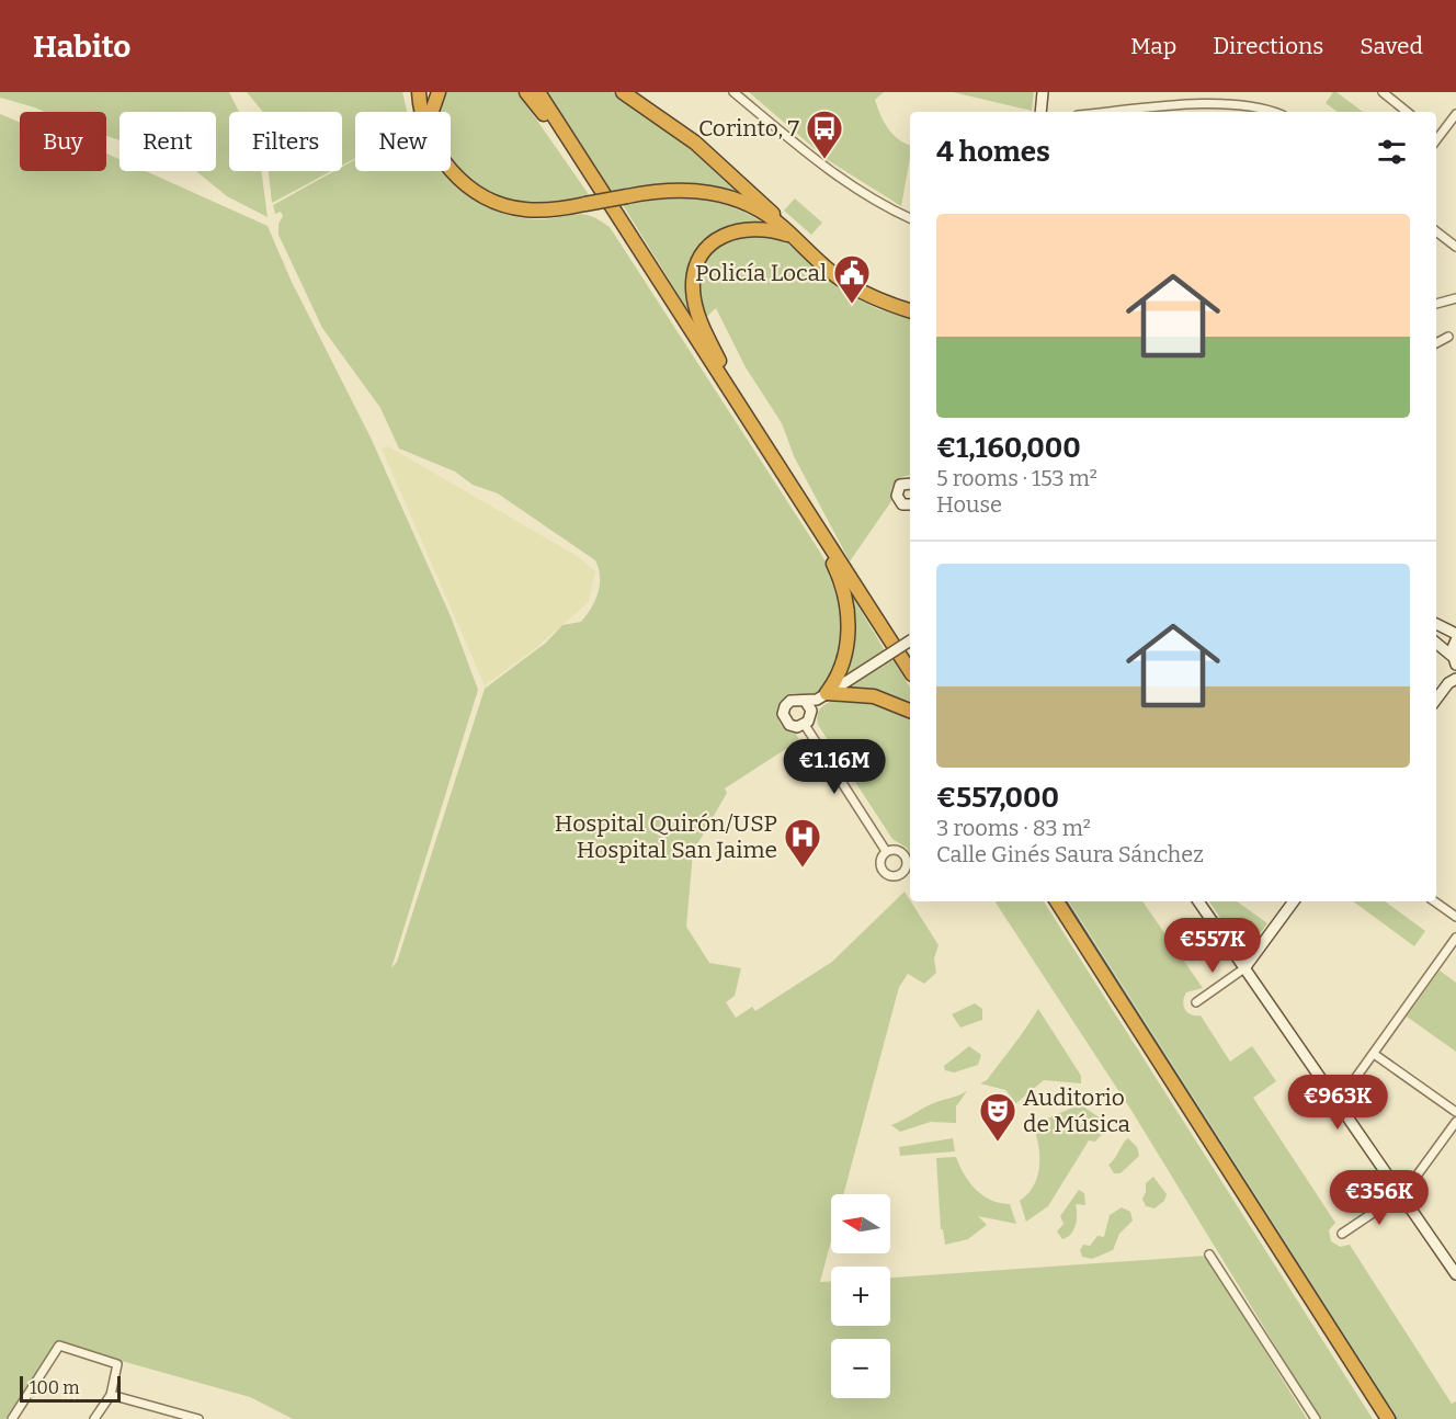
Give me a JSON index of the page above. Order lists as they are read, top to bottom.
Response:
{
  "places": {
    "bus stop": ["Corinto, 7"],
    "public building": ["Policía Local"],
    "hospital": ["Hospital Quirón/USP Hospital San Jaime"],
    "theatre": ["Auditorio de Música"]
  },
  "scale_bar": "100 m",
  "north": "left",
  "page": {
    "header": "Habito",
    "nav": ["Map", "Directions", "Saved"],
    "chip": [
      "Buy",
      "Rent",
      "Filters",
      "New"
    ],
    "heading": "4 homes",
    "list": [
      {
        "name": "€1,160,000",
        "note": "5 rooms · 153 m² · House"
      },
      {
        "name": "€557,000",
        "note": "3 rooms · 83 m² · Calle Ginés Saura Sánchez"
      }
    ],
    "price": [
      "€1.16M",
      "€557K",
      "€963K",
      "€356K"
    ],
    "map_buttons": ["+", "−"],
    "scale": "100 m"
  }
}
